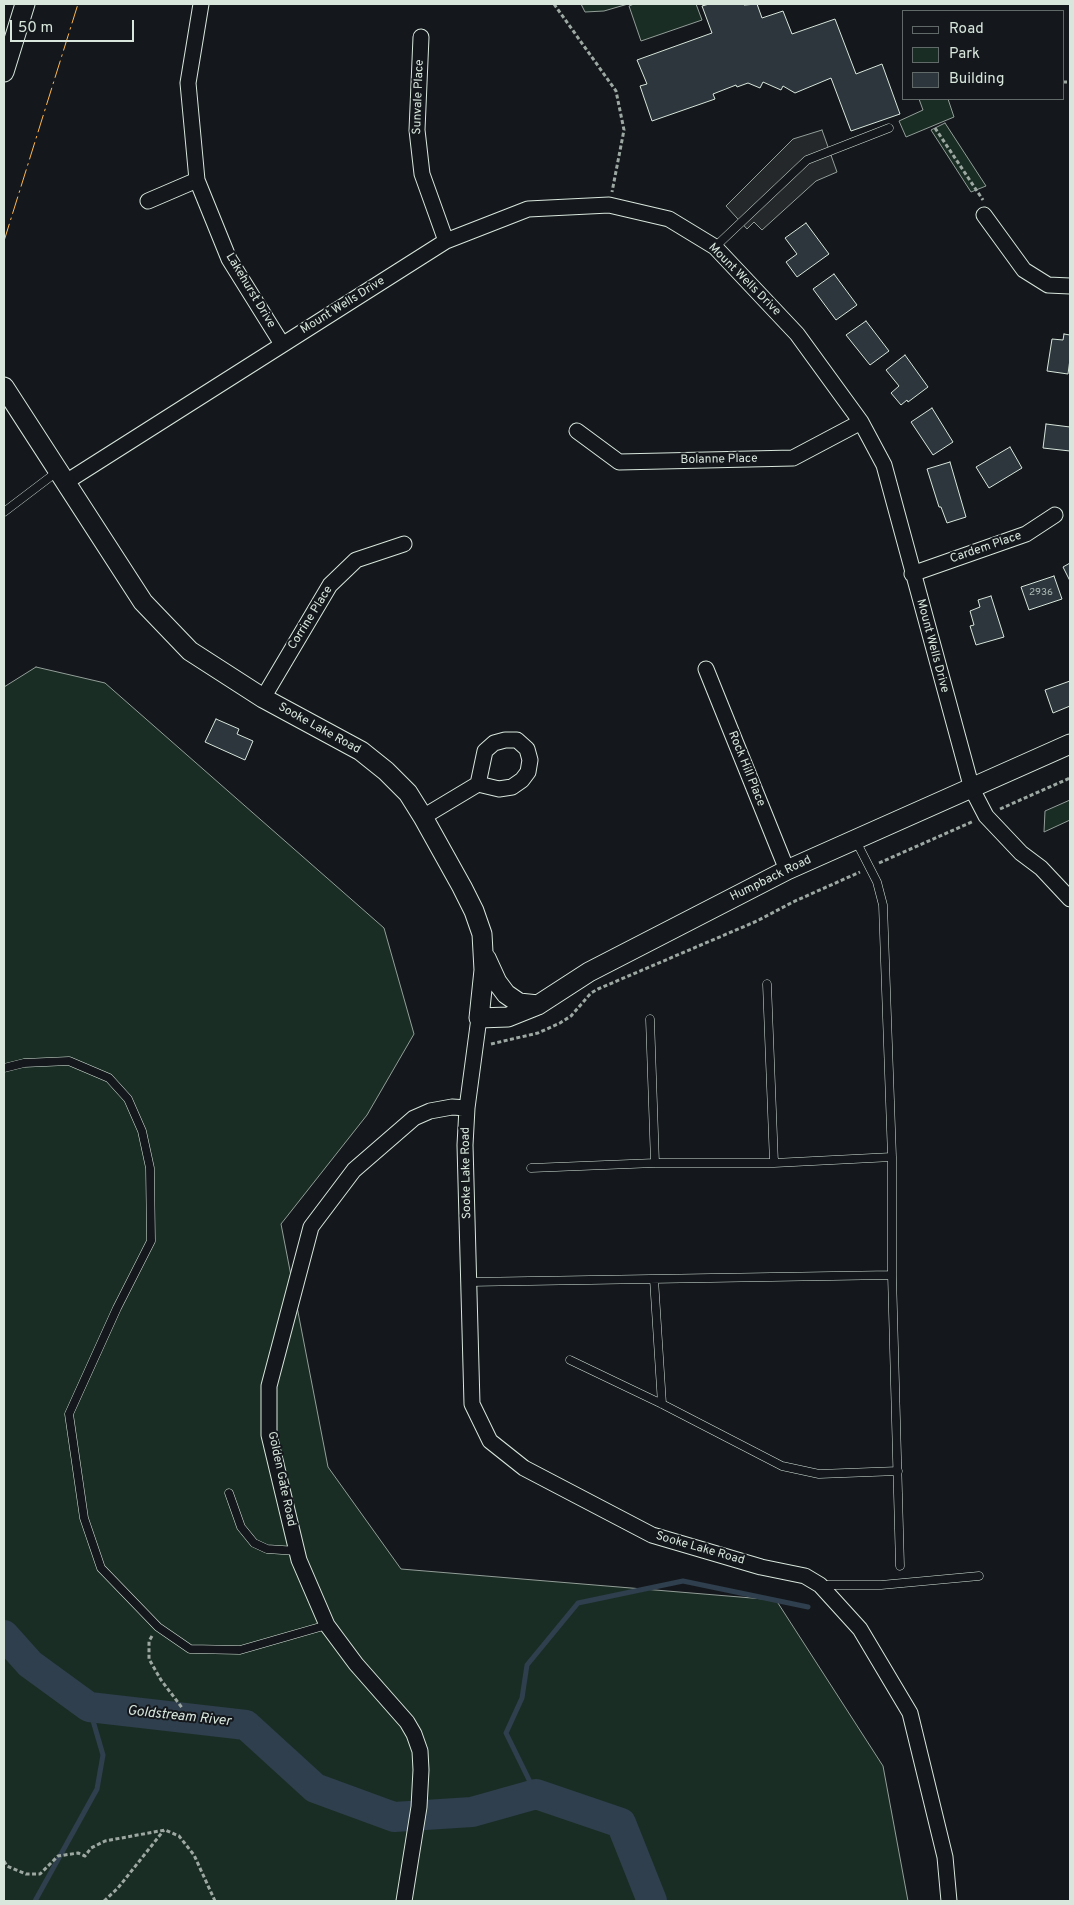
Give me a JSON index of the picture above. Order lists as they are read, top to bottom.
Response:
{
  "streets": {
    "street": [
      "Sunvale Place",
      "Mount Wells Drive",
      "Lakehurst Drive",
      "Bolanne Place",
      "Cardem Place",
      "Corrine Place",
      "Sooke Lake Road",
      "Rock Hill Place",
      "Humpback Road",
      "Golden Gate Road"
    ]
  },
  "crossings": [
    ["Sunvale Place", "Mount Wells Drive"],
    ["Mount Wells Drive", "Lakehurst Drive"],
    ["Mount Wells Drive", "Bolanne Place"],
    ["Mount Wells Drive", "Cardem Place"],
    ["Mount Wells Drive", "Sooke Lake Road"],
    ["Mount Wells Drive", "Humpback Road"],
    ["Corrine Place", "Sooke Lake Road"],
    ["Sooke Lake Road", "Humpback Road"],
    ["Sooke Lake Road", "Golden Gate Road"],
    ["Rock Hill Place", "Humpback Road"]
  ],
  "water": ["Goldstream River"],
  "house_numbers": ["2936"],
  "legend": ["Road", "Park", "Building"],
  "scale_bar": "50 m"
}
